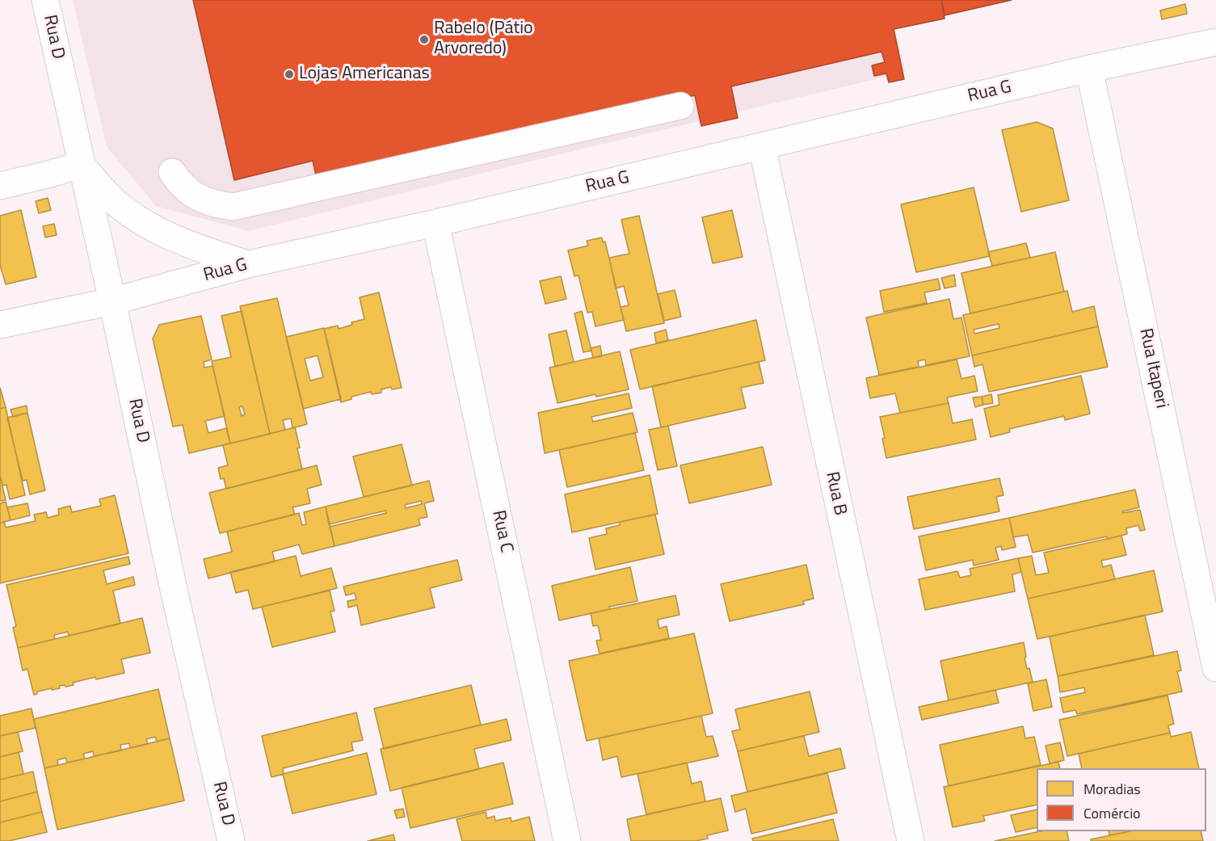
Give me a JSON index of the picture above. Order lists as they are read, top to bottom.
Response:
{
  "streets": {
    "street": [
      "Rua D",
      "Rua G",
      "Rua Itaperi",
      "Rua B",
      "Rua C"
    ]
  },
  "crossings": [
    ["Rua D", "Rua G"],
    ["Rua G", "Rua Itaperi"],
    ["Rua G", "Rua B"],
    ["Rua G", "Rua C"]
  ],
  "places": ["Rabelo (Pátio Arvoredo)", "Lojas Americanas"],
  "legend": ["Moradias", "Comércio"]
}
